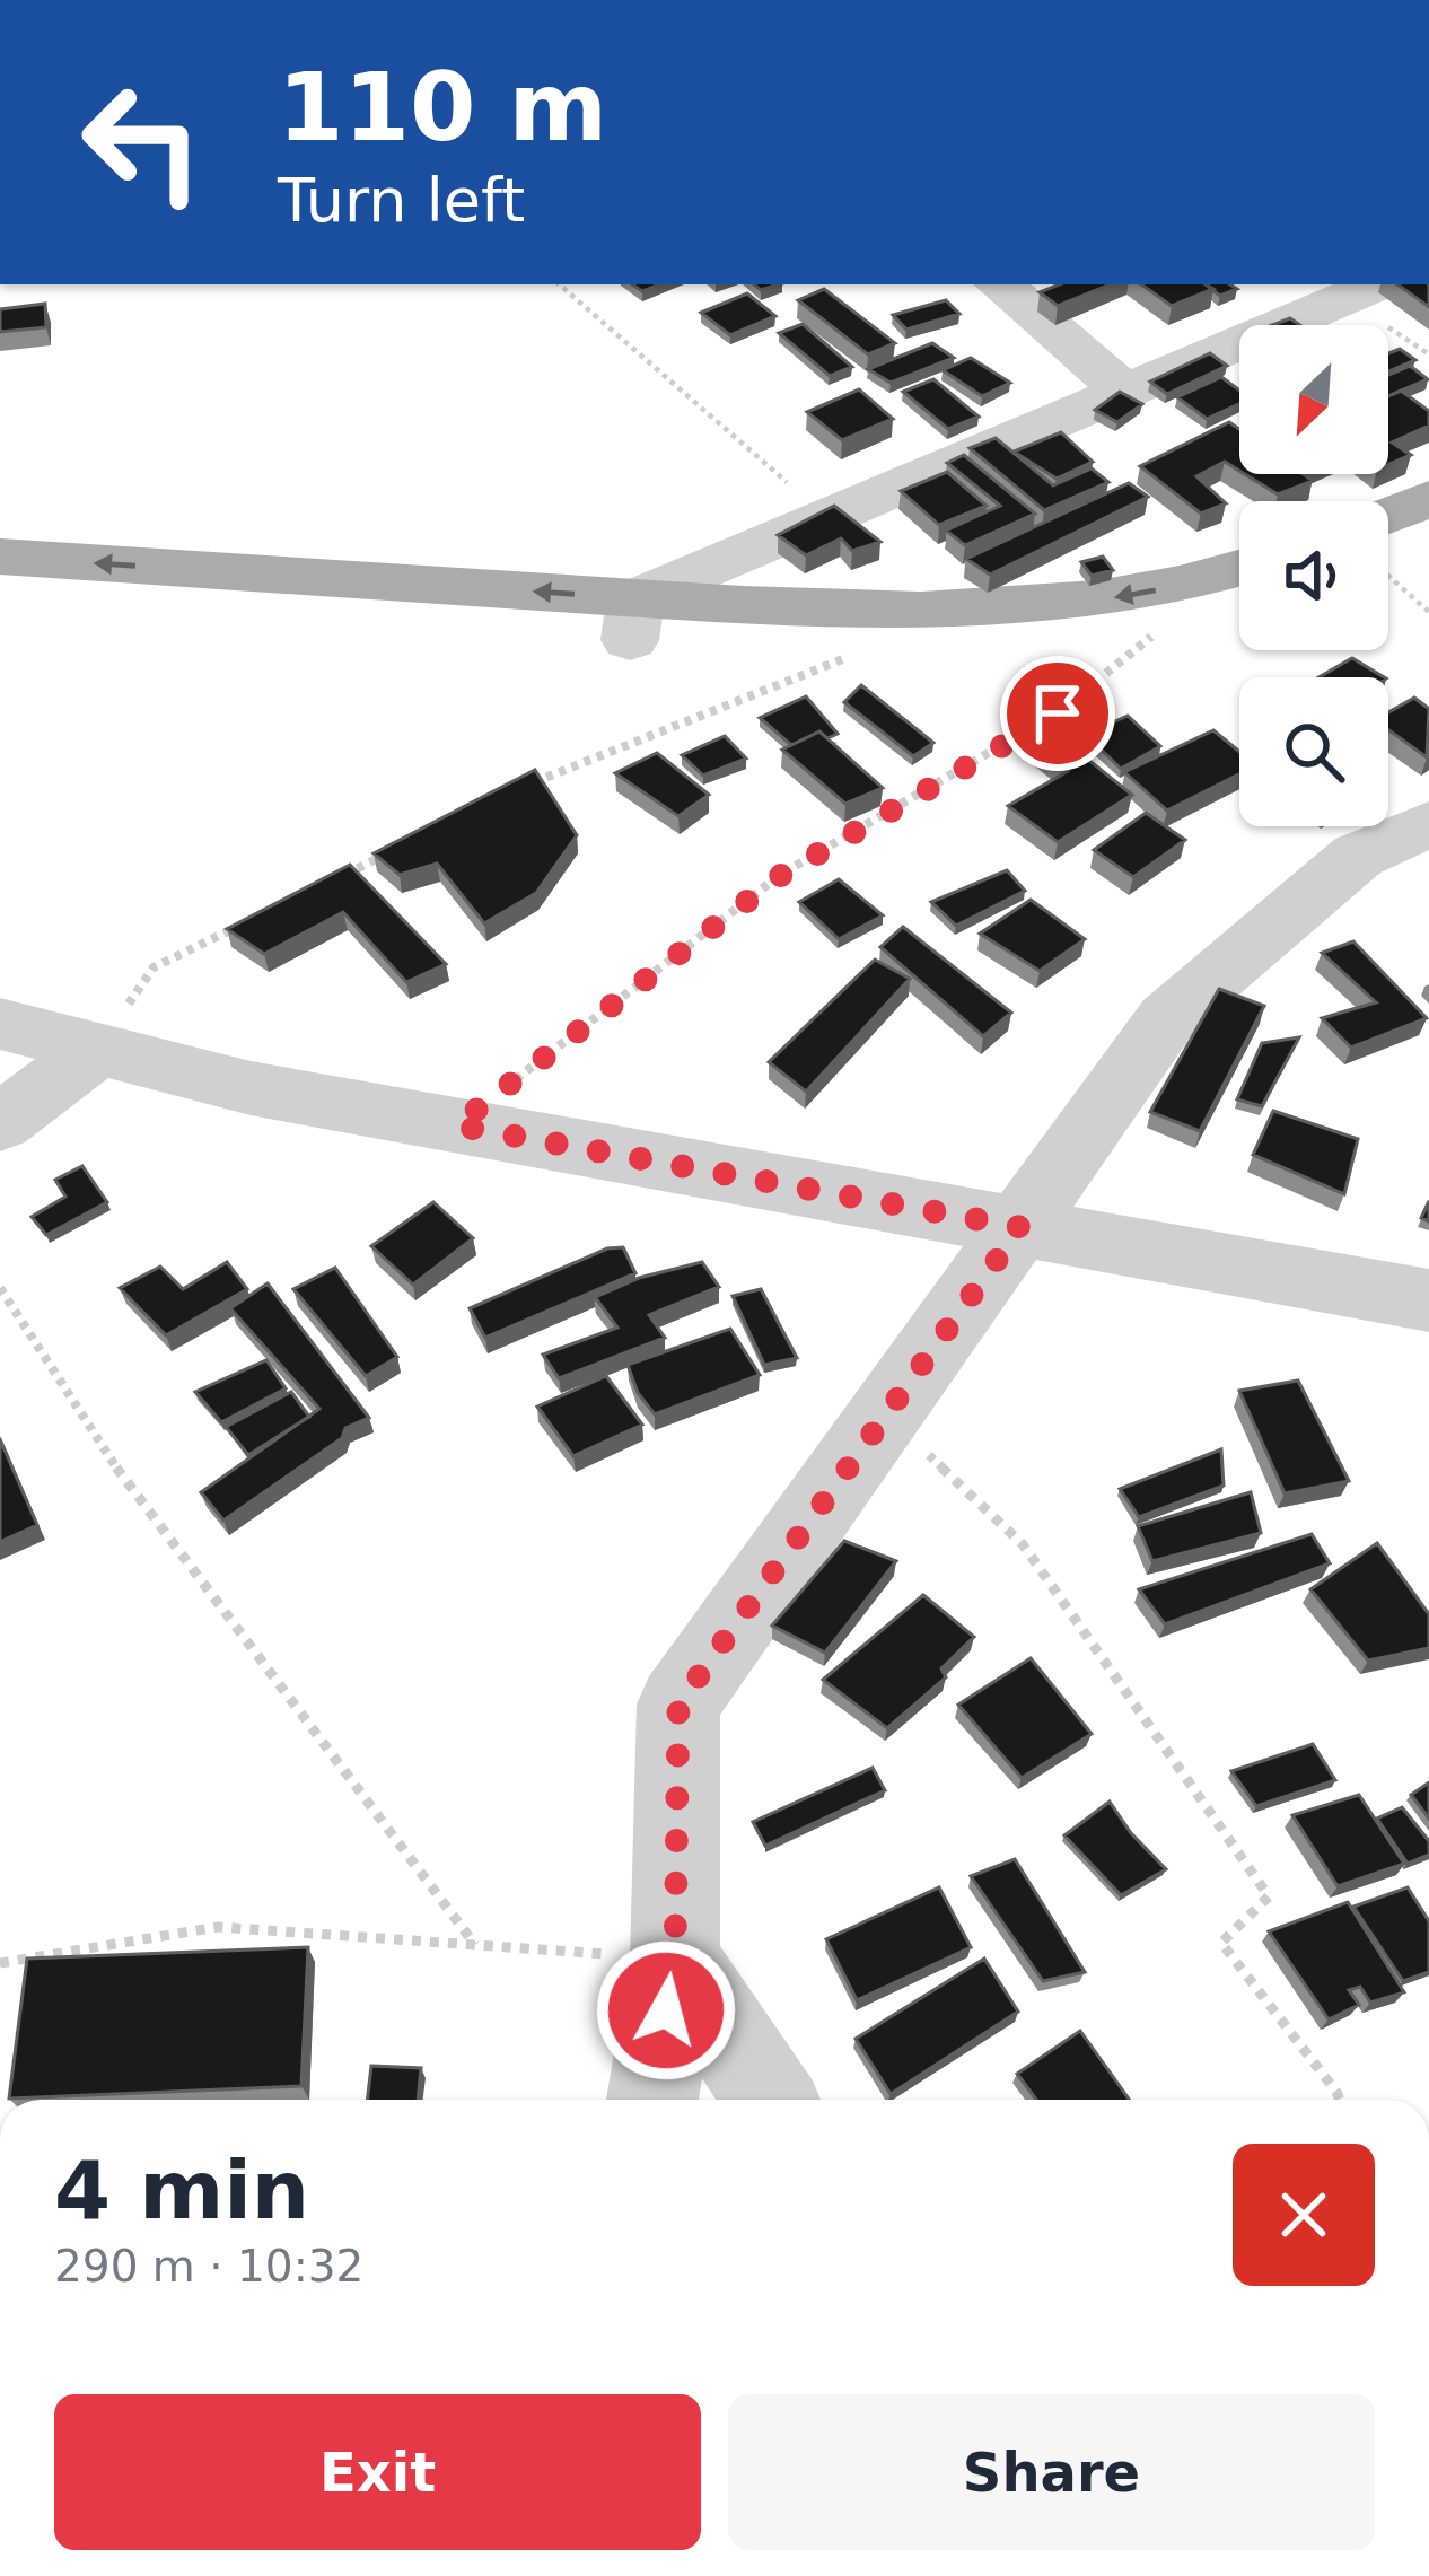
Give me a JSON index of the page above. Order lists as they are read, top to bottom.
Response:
{
  "north": "bottom left",
  "page": {
    "turn": ["110 m", "Turn left"],
    "heading": ["4 min", "290 m · 10:32"],
    "buttons": ["Exit", "Share"]
  }
}
